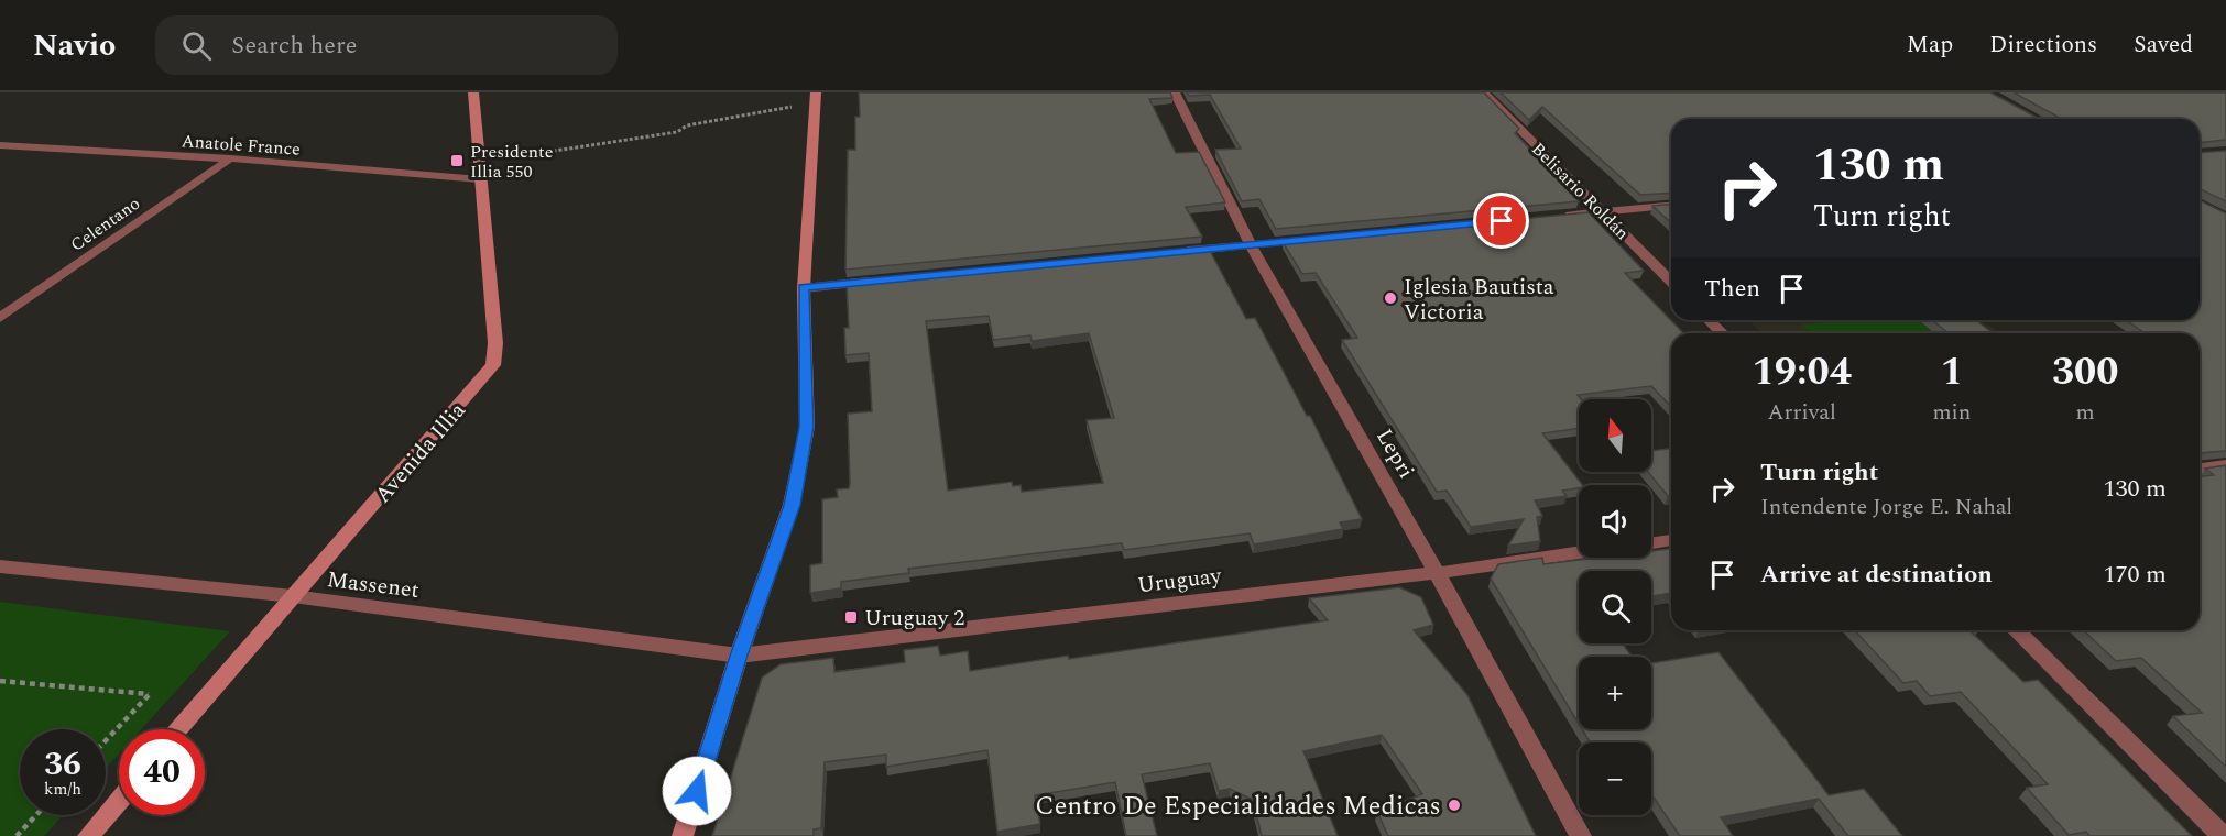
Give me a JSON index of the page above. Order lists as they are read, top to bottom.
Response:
{
  "streets": {
    "street": [
      "Anatole France",
      "Belisario Roldán",
      "Celentano",
      "Avenida Illia",
      "Lepri",
      "Uruguay",
      "Massenet"
    ]
  },
  "crossings": [
    ["Anatole France", "Celentano"],
    ["Anatole France", "Avenida Illia"],
    ["Avenida Illia", "Massenet"],
    ["Lepri", "Uruguay"],
    ["Uruguay", "Massenet"]
  ],
  "places": {
    "transit": ["Presidente Illia 550", "Uruguay 2"],
    "other": ["Iglesia Bautista Victoria", "Centro De Especialidades Medicas"]
  },
  "north": "top",
  "page": {
    "header": "Navio",
    "search": "Search here",
    "nav": ["Map", "Directions", "Saved"],
    "turn": ["130 m", "Turn right"],
    "then": "Then",
    "eta": [
      "19:04",
      "Arrival",
      "1",
      "min",
      "300",
      "m"
    ],
    "map_buttons": ["+", "−"],
    "list": [
      {
        "name": "Turn right",
        "note": "Intendente Jorge E. Nahal",
        "value": "130 m"
      },
      {
        "name": "Arrive at destination",
        "value": "170 m"
      }
    ],
    "speed": "36 km/h",
    "limit": "40"
  }
}
